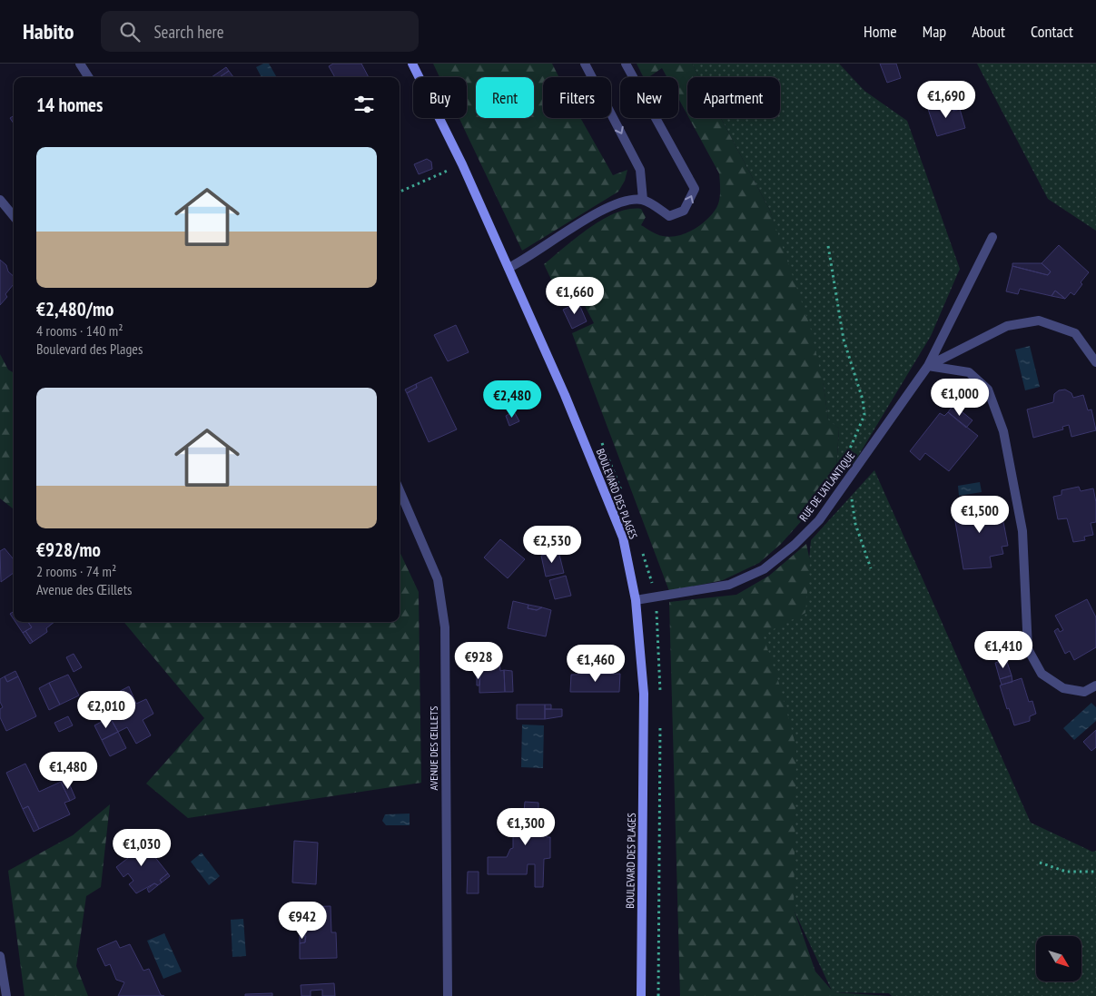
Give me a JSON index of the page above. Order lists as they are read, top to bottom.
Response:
{
  "streets": {
    "main road": ["BOULEVARD DES PLAGES"],
    "street": ["RUE DE L'ATLANTIQUE", "AVENUE DES ŒILLETS"]
  },
  "crossings": [
    ["RUE DE L'ATLANTIQUE", "BOULEVARD DES PLAGES"]
  ],
  "north": "bottom right",
  "page": {
    "header": "Habito",
    "search": "Search here",
    "nav": [
      "Home",
      "Map",
      "About",
      "Contact"
    ],
    "chip": [
      "Buy",
      "Rent",
      "Filters",
      "New",
      "Apartment"
    ],
    "heading": "14 homes",
    "price": [
      "€1,690",
      "€1,660",
      "€1,000",
      "€2,480",
      "€1,500",
      "€2,530",
      "€1,410",
      "€928",
      "€1,460",
      "€2,010",
      "€1,480",
      "€1,300",
      "€1,030",
      "€942"
    ],
    "list": [
      {
        "name": "€2,480/mo",
        "note": "4 rooms · 140 m² · Boulevard des Plages"
      },
      {
        "name": "€928/mo",
        "note": "2 rooms · 74 m² · Avenue des Œillets"
      }
    ]
  }
}
